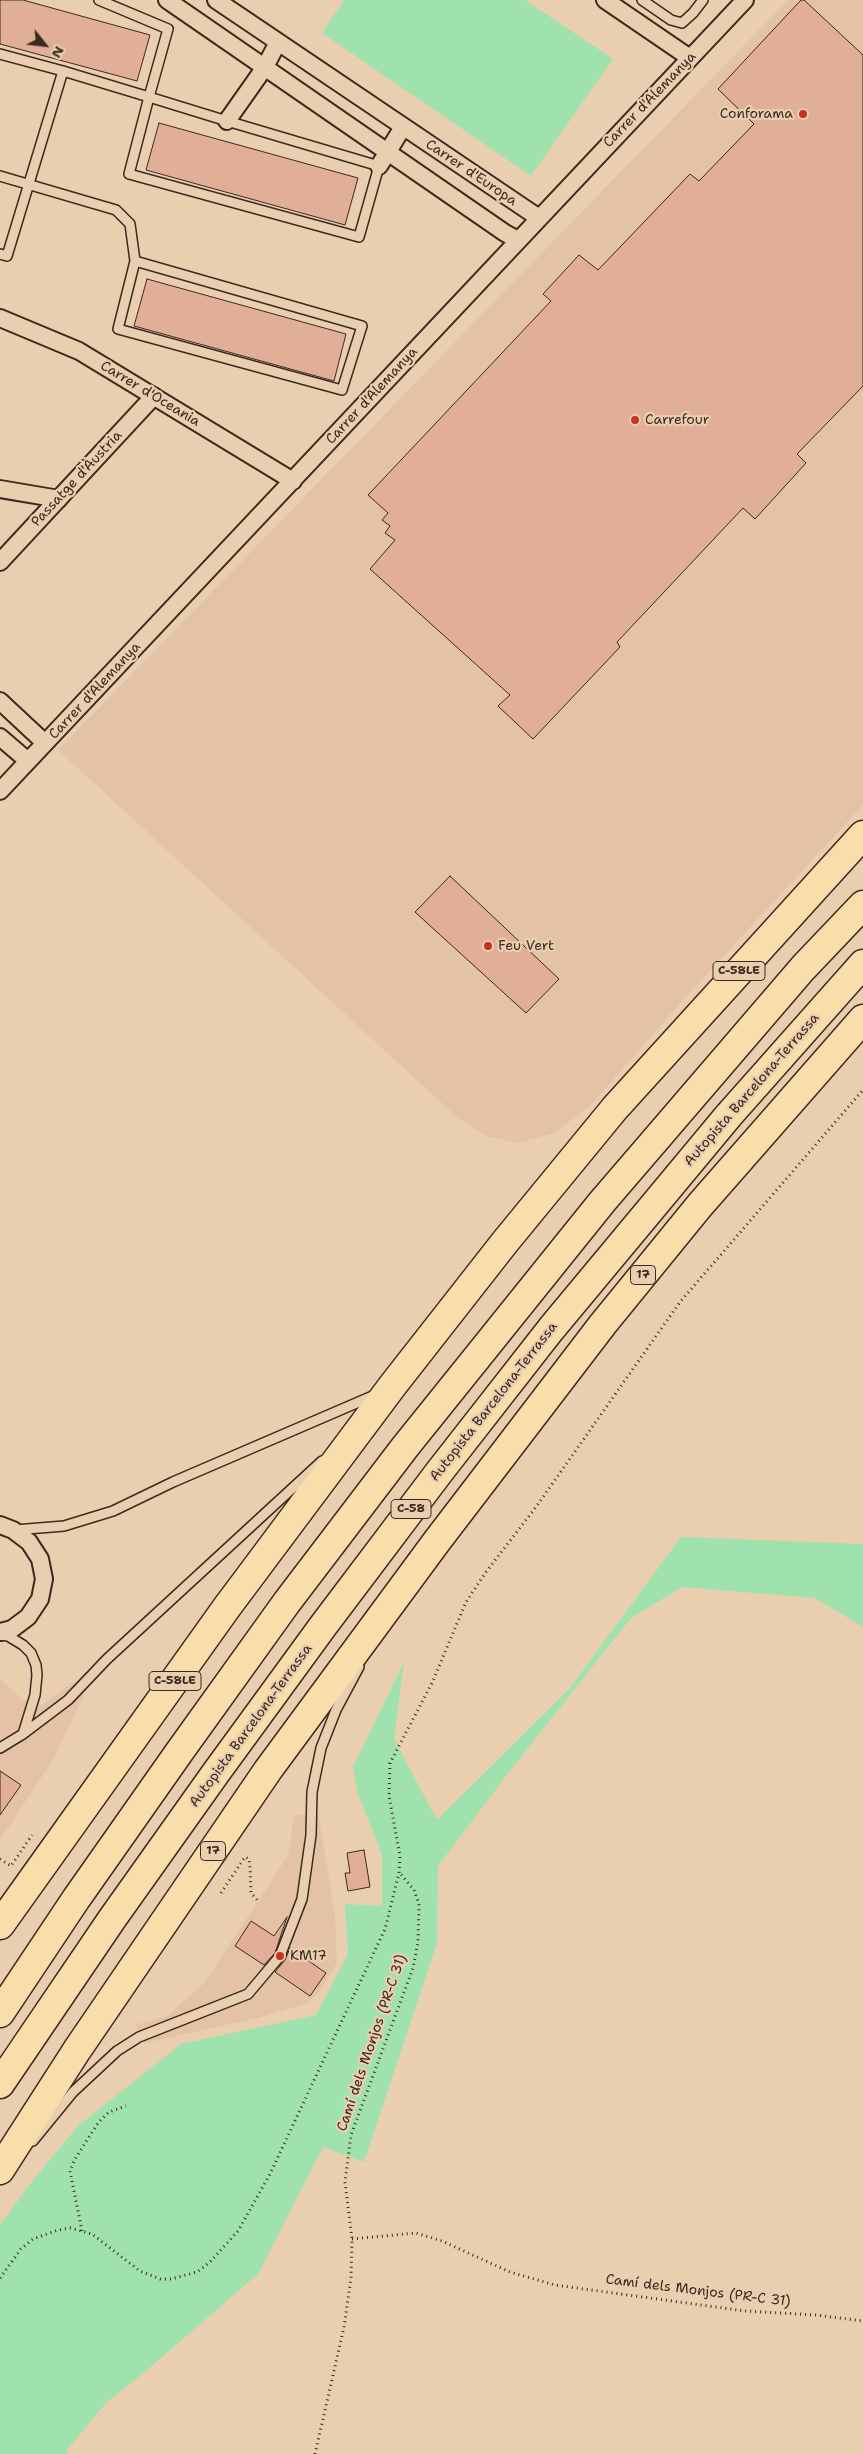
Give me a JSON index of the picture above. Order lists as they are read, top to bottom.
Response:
{
  "streets": {
    "highway": [
      "C-58LE",
      "Autopista Barcelona-Terrassa",
      "17",
      "C-58"
    ],
    "street": [
      "Carrer d'Alemanya",
      "Carrer d'Europa",
      "Carrer d'Oceania",
      "Passatge d'Àustria"
    ],
    "path": ["Camí dels Monjos (PR-C 31)"]
  },
  "crossings": [
    ["Carrer d'Alemanya", "Carrer d'Europa"],
    ["Carrer d'Alemanya", "Carrer d'Oceania"],
    ["Carrer d'Oceania", "Passatge d'Àustria"]
  ],
  "places": [
    "Conforama",
    "Carrefour",
    "Feu Vert",
    "KM17"
  ],
  "north": "bottom right"
}
